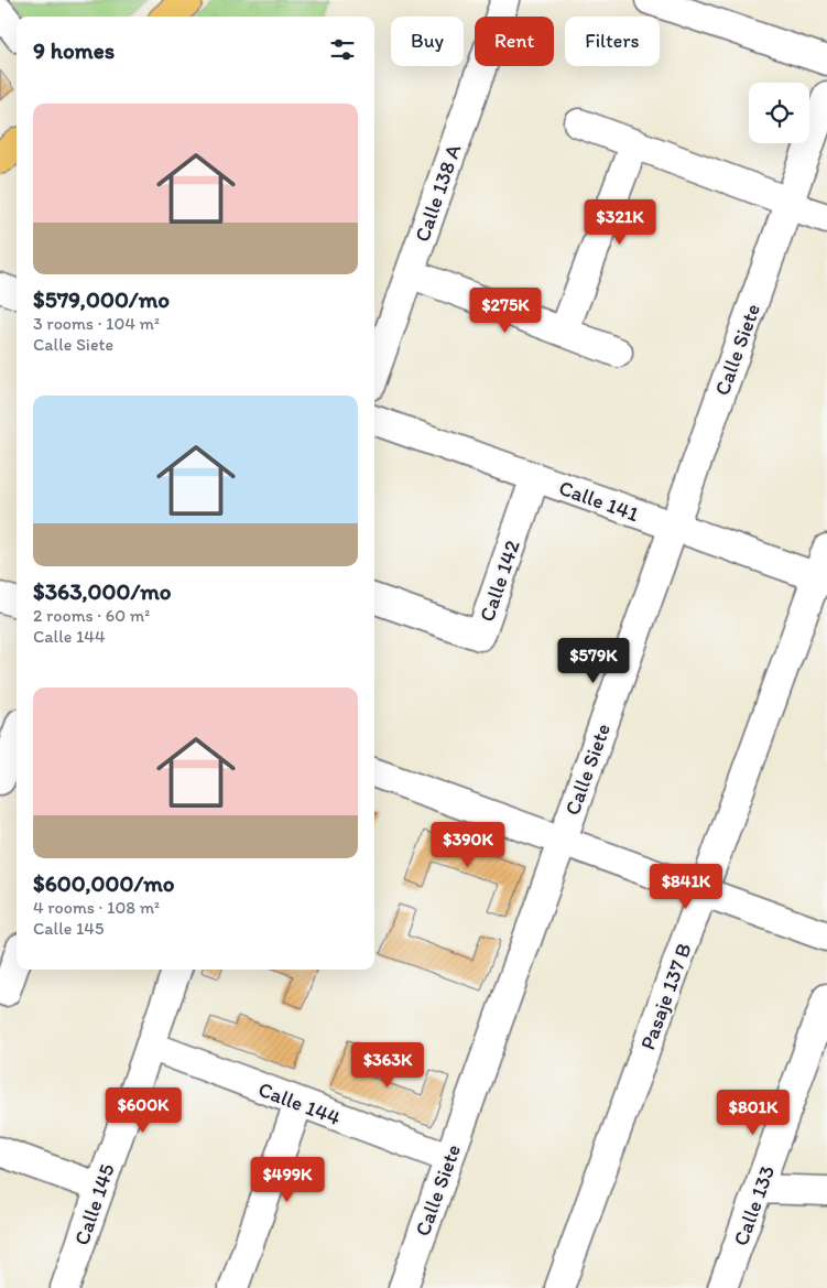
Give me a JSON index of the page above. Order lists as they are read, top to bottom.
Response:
{
  "streets": {
    "street": [
      "Calle 138 A",
      "Calle Siete",
      "Calle 141",
      "Calle 142",
      "Pasaje 137 B",
      "Calle 144",
      "Calle 145",
      "Calle 133"
    ]
  },
  "crossings": [
    ["Calle Siete", "Calle 141"],
    ["Calle Siete", "Calle 144"],
    ["Calle 141", "Calle 142"],
    ["Calle 141", "Pasaje 137 B"],
    ["Calle 144", "Calle 145"]
  ],
  "page": {
    "chip": ["Buy", "Rent", "Filters"],
    "heading": "9 homes",
    "list": [
      {
        "name": "$579,000/mo",
        "note": "3 rooms · 104 m² · Calle Siete"
      },
      {
        "name": "$363,000/mo",
        "note": "2 rooms · 60 m² · Calle 144"
      },
      {
        "name": "$600,000/mo",
        "note": "4 rooms · 108 m² · Calle 145"
      }
    ],
    "price": [
      "$321K",
      "$275K",
      "$579K",
      "$390K",
      "$841K",
      "$363K",
      "$600K",
      "$801K",
      "$499K"
    ]
  }
}
